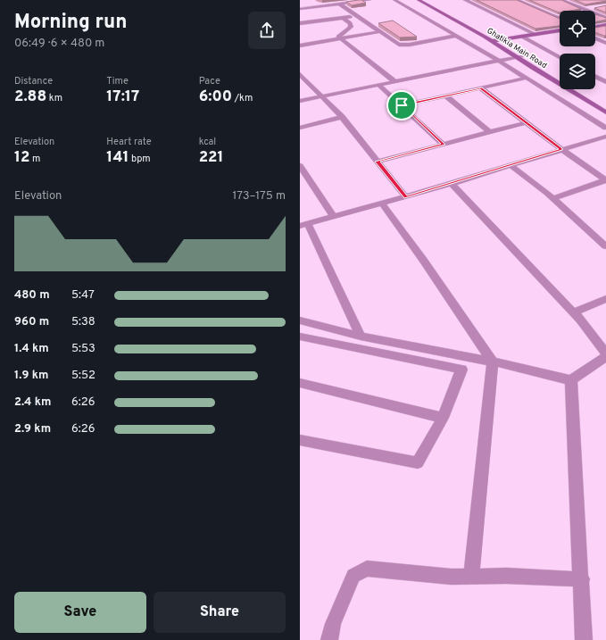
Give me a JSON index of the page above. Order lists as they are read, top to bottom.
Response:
{
  "streets": {
    "street": ["Ghatikia Main Road"]
  },
  "page": {
    "heading": ["Morning run", "06:49 · 6 × 480 m"],
    "stats": [
      ["Distance", "2.88 km"],
      ["Time", "17:17"],
      ["Pace", "6:00 /km"],
      ["Elevation", "12 m"],
      ["Heart rate", "141 bpm"],
      ["kcal", "221"]
    ],
    "chart": ["Elevation", "173–175 m"],
    "list": [
      {
        "name": "480 m",
        "note": "5:47"
      },
      {
        "name": "960 m",
        "note": "5:38"
      },
      {
        "name": "1.4 km",
        "note": "5:53"
      },
      {
        "name": "1.9 km",
        "note": "5:52"
      },
      {
        "name": "2.4 km",
        "note": "6:26"
      },
      {
        "name": "2.9 km",
        "note": "6:26"
      }
    ],
    "buttons": ["Save", "Share"]
  }
}
